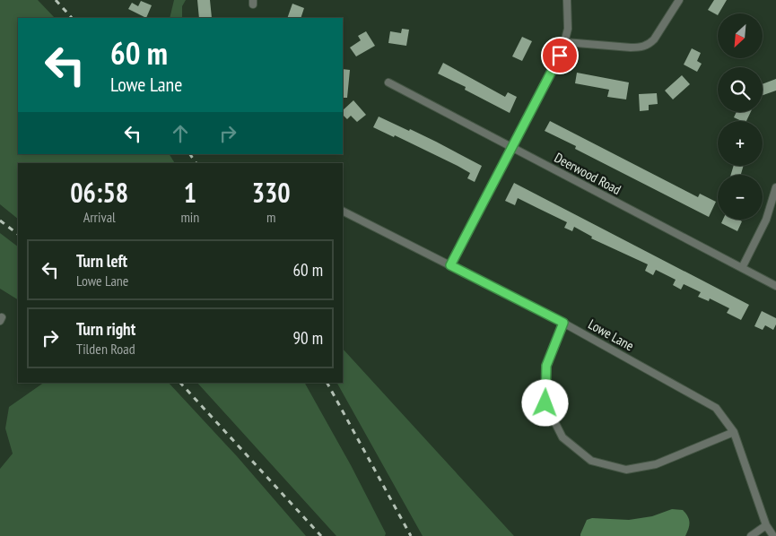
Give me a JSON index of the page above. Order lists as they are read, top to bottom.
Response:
{
  "streets": {
    "street": ["Deerwood Road", "Lowe Lane"]
  },
  "north": "bottom left",
  "page": {
    "map_buttons": ["+", "−"],
    "turn": ["60 m", "Lowe Lane"],
    "eta": [
      "06:58",
      "Arrival",
      "1",
      "min",
      "330",
      "m"
    ],
    "list": [
      {
        "name": "Turn left",
        "note": "Lowe Lane",
        "value": "60 m"
      },
      {
        "name": "Turn right",
        "note": "Tilden Road",
        "value": "90 m"
      }
    ]
  }
}
